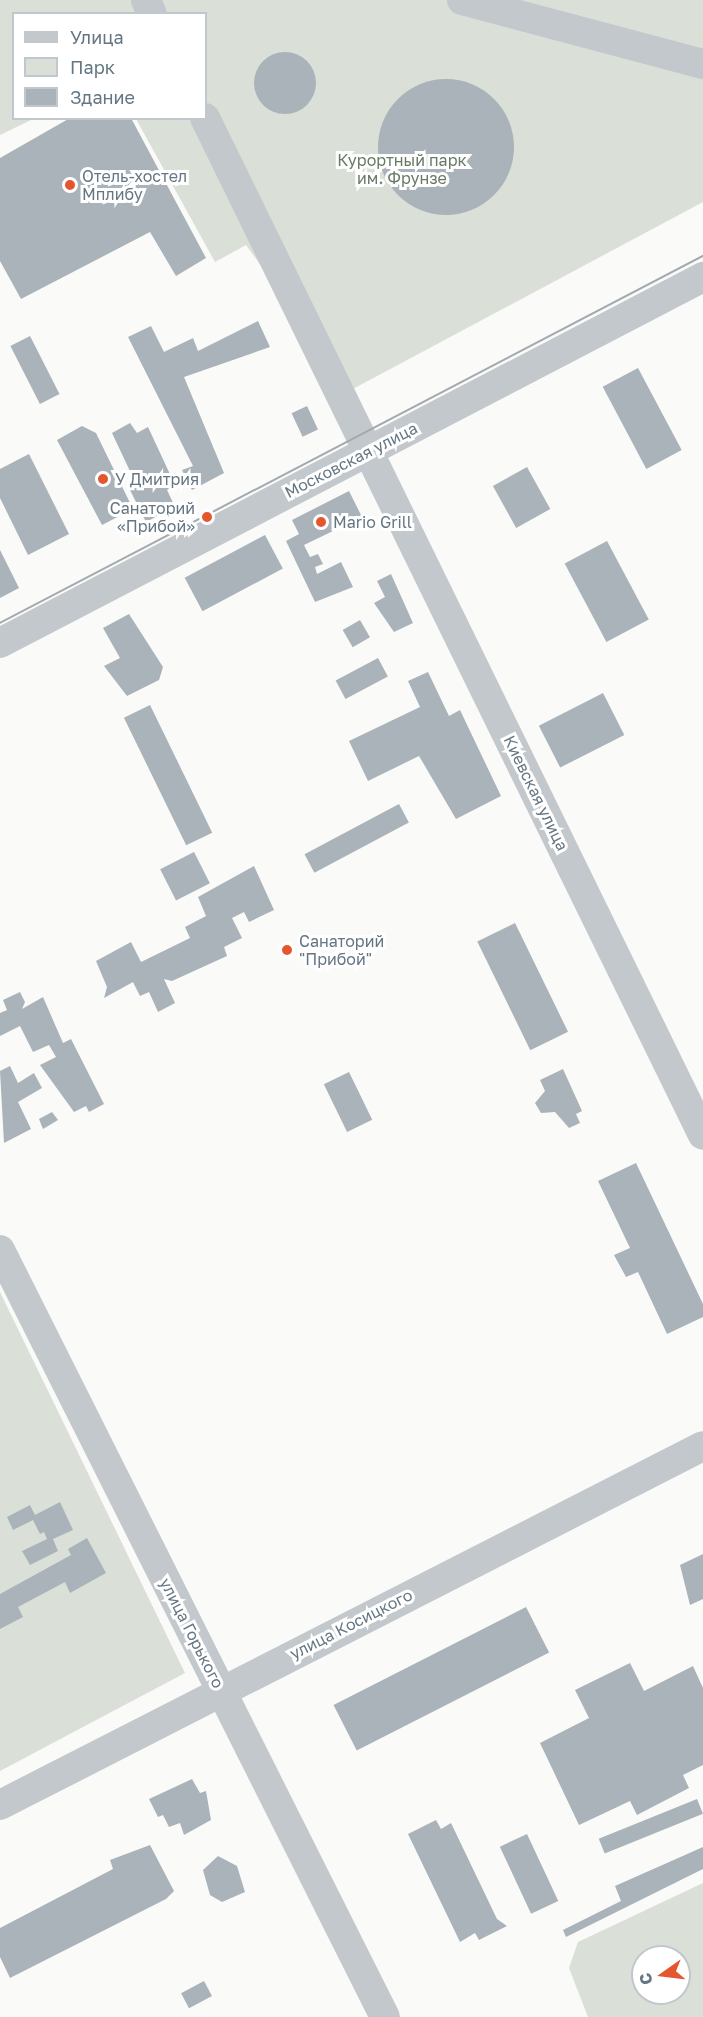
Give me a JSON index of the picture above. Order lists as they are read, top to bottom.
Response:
{
  "streets": {
    "street": [
      "Московская улица",
      "Киевская улица",
      "улица Косицкого",
      "улица Горького"
    ]
  },
  "crossings": [
    ["Московская улица", "Киевская улица"],
    ["улица Косицкого", "улица Горького"]
  ],
  "parks": ["Курортный парк им. Фрунзе"],
  "places": [
    "Отель-хостел Мплибу",
    "У Дмитрия",
    "Санаторий «Прибой»",
    "Mario Grill",
    "Санаторий \"Прибой\""
  ],
  "legend": ["Улица", "Парк", "Здание"],
  "north": "left"
}
